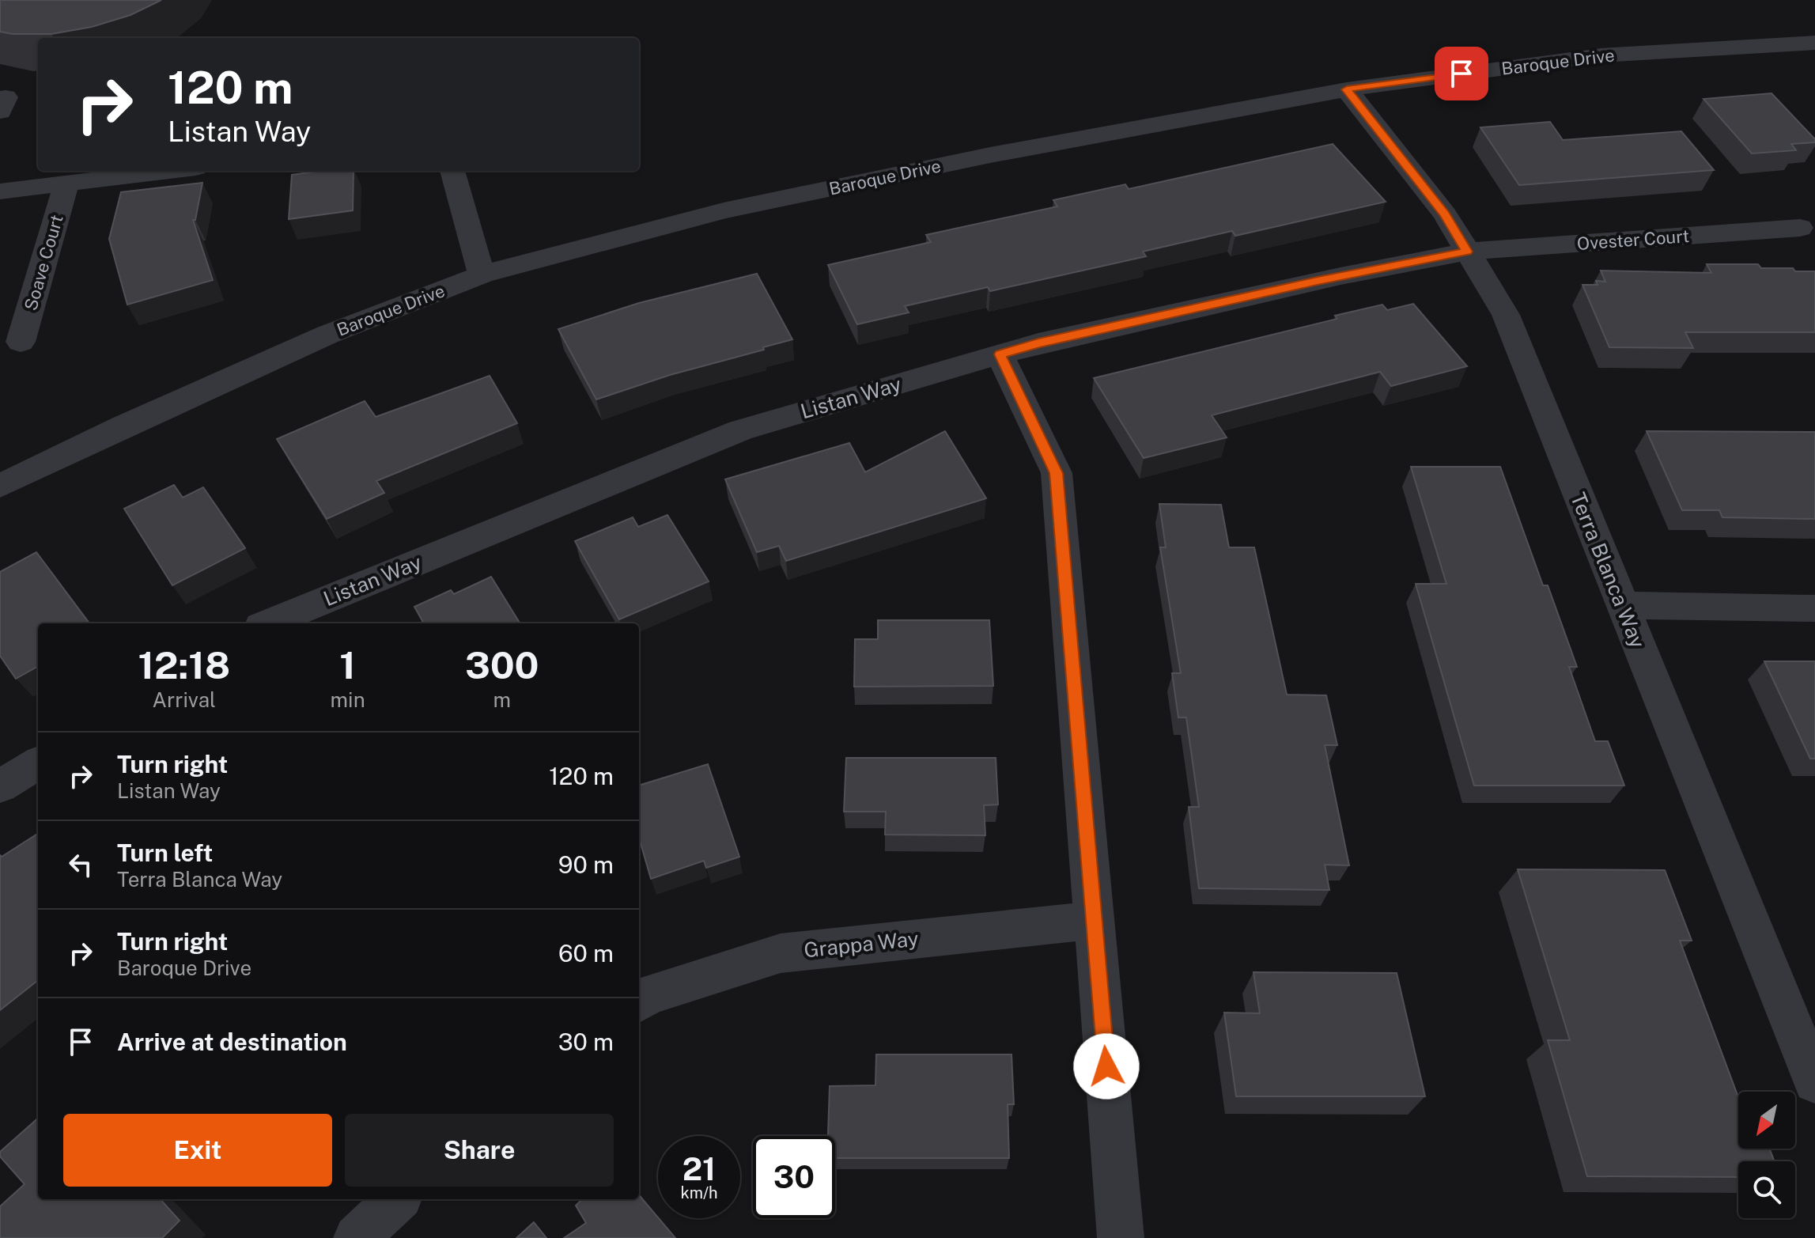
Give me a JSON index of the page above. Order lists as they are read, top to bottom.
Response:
{
  "streets": {
    "street": [
      "Baroque Drive",
      "Ovester Court",
      "Soave Court",
      "Listan Way",
      "Terra Blanca Way",
      "Grappa Way"
    ]
  },
  "crossings": [
    ["Baroque Drive", "Terra Blanca Way"],
    ["Ovester Court", "Listan Way"],
    ["Ovester Court", "Terra Blanca Way"],
    ["Listan Way", "Terra Blanca Way"]
  ],
  "north": "bottom left",
  "page": {
    "turn": ["120 m", "Listan Way"],
    "eta": [
      "12:18",
      "Arrival",
      "1",
      "min",
      "300",
      "m"
    ],
    "list": [
      {
        "name": "Turn right",
        "note": "Listan Way",
        "value": "120 m"
      },
      {
        "name": "Turn left",
        "note": "Terra Blanca Way",
        "value": "90 m"
      },
      {
        "name": "Turn right",
        "note": "Baroque Drive",
        "value": "60 m"
      },
      {
        "name": "Arrive at destination",
        "value": "30 m"
      }
    ],
    "buttons": ["Exit", "Share"],
    "speed": "21 km/h",
    "limit": "30"
  }
}
